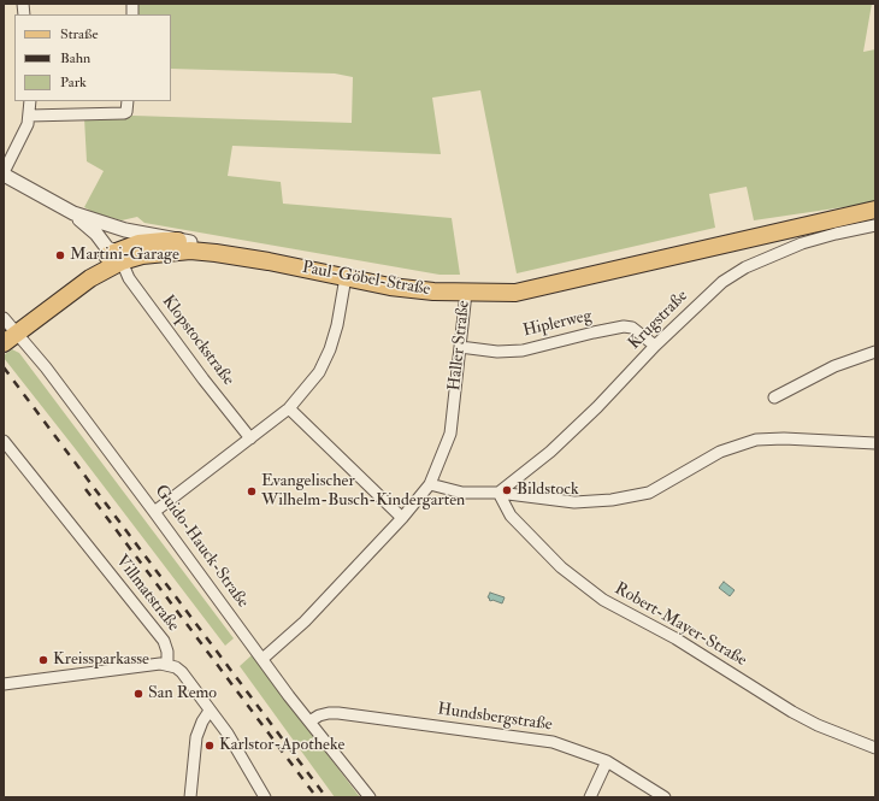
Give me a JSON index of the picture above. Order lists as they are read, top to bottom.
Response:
{
  "streets": {
    "main road": ["Paul-Göbel-Straße", "Haller Straße"],
    "street": [
      "Krugstraße",
      "Hiplerweg",
      "Klopstockstraße",
      "Guido-Hauck-Straße",
      "Villmatstraße",
      "Robert-Mayer-Straße",
      "Hundsbergstraße"
    ]
  },
  "crossings": [
    ["Paul-Göbel-Straße", "Klopstockstraße"],
    ["Paul-Göbel-Straße", "Haller Straße"],
    ["Paul-Göbel-Straße", "Guido-Hauck-Straße"],
    ["Krugstraße", "Hiplerweg"],
    ["Krugstraße", "Robert-Mayer-Straße"],
    ["Hiplerweg", "Haller Straße"],
    ["Haller Straße", "Guido-Hauck-Straße"],
    ["Guido-Hauck-Straße", "Hundsbergstraße"]
  ],
  "places": [
    "Martini-Garage",
    "Bildstock",
    "Evangelischer Wilhelm-Busch-Kindergarten",
    "Kreissparkasse",
    "San Remo",
    "Karlstor-Apotheke"
  ],
  "legend": ["Straße", "Bahn", "Park"]
}
